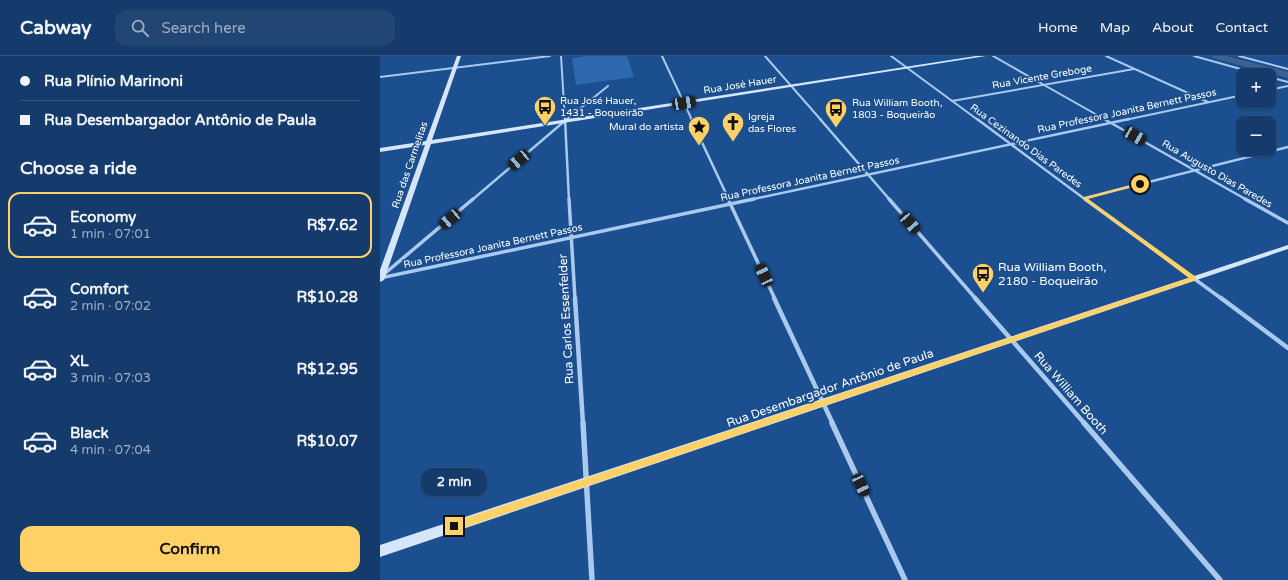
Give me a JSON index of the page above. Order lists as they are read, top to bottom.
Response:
{
  "streets": {
    "main road": ["Rua José Hauer", "Rua das Carmelitas", "Rua Desembargador Antônio de Paula"],
    "street": [
      "Rua Vicente Greboge",
      "Rua Professora Joanita Bernett Passos",
      "Rua Cezinando Dias Paredes",
      "Rua Augusto Dias Paredes",
      "Rua Carlos Essenfelder",
      "Rua William Booth"
    ]
  },
  "crossings": [
    ["Rua Vicente Greboge", "Rua Cezinando Dias Paredes"],
    ["Rua Vicente Greboge", "Rua Augusto Dias Paredes"],
    ["Rua José Hauer", "Rua Cezinando Dias Paredes"],
    ["Rua José Hauer", "Rua das Carmelitas"],
    ["Rua José Hauer", "Rua Carlos Essenfelder"],
    ["Rua José Hauer", "Rua William Booth"],
    ["Rua Professora Joanita Bernett Passos", "Rua Cezinando Dias Paredes"],
    ["Rua Professora Joanita Bernett Passos", "Rua das Carmelitas"],
    ["Rua Professora Joanita Bernett Passos", "Rua Augusto Dias Paredes"],
    ["Rua Professora Joanita Bernett Passos", "Rua Carlos Essenfelder"],
    ["Rua Professora Joanita Bernett Passos", "Rua William Booth"],
    ["Rua Cezinando Dias Paredes", "Rua Desembargador Antônio de Paula"],
    ["Rua Carlos Essenfelder", "Rua Desembargador Antônio de Paula"],
    ["Rua Desembargador Antônio de Paula", "Rua William Booth"]
  ],
  "places": {
    "bus stop": ["Rua José Hauer, 1431 - Boqueirão", "Rua William Booth, 1803 - Boqueirão", "Rua William Booth, 2180 - Boqueirão"],
    "church": ["Igreja das Flores"],
    "place": ["Mural do artista"]
  },
  "page": {
    "header": "Cabway",
    "search": "Search here",
    "nav": [
      "Home",
      "Map",
      "About",
      "Contact"
    ],
    "banner": ["Rua Plínio Marinoni", "Rua Desembargador Antônio de Paula"],
    "map_buttons": ["+", "−"],
    "heading": "Choose a ride",
    "list": [
      {
        "name": "Economy",
        "note": "1 min · 07:01",
        "value": "R$7.62"
      },
      {
        "name": "Comfort",
        "note": "2 min · 07:02",
        "value": "R$10.28"
      },
      {
        "name": "XL",
        "note": "3 min · 07:03",
        "value": "R$12.95"
      },
      {
        "name": "Black",
        "note": "4 min · 07:04",
        "value": "R$10.07"
      }
    ],
    "bubble": "2 min",
    "buttons": "Confirm"
  }
}
